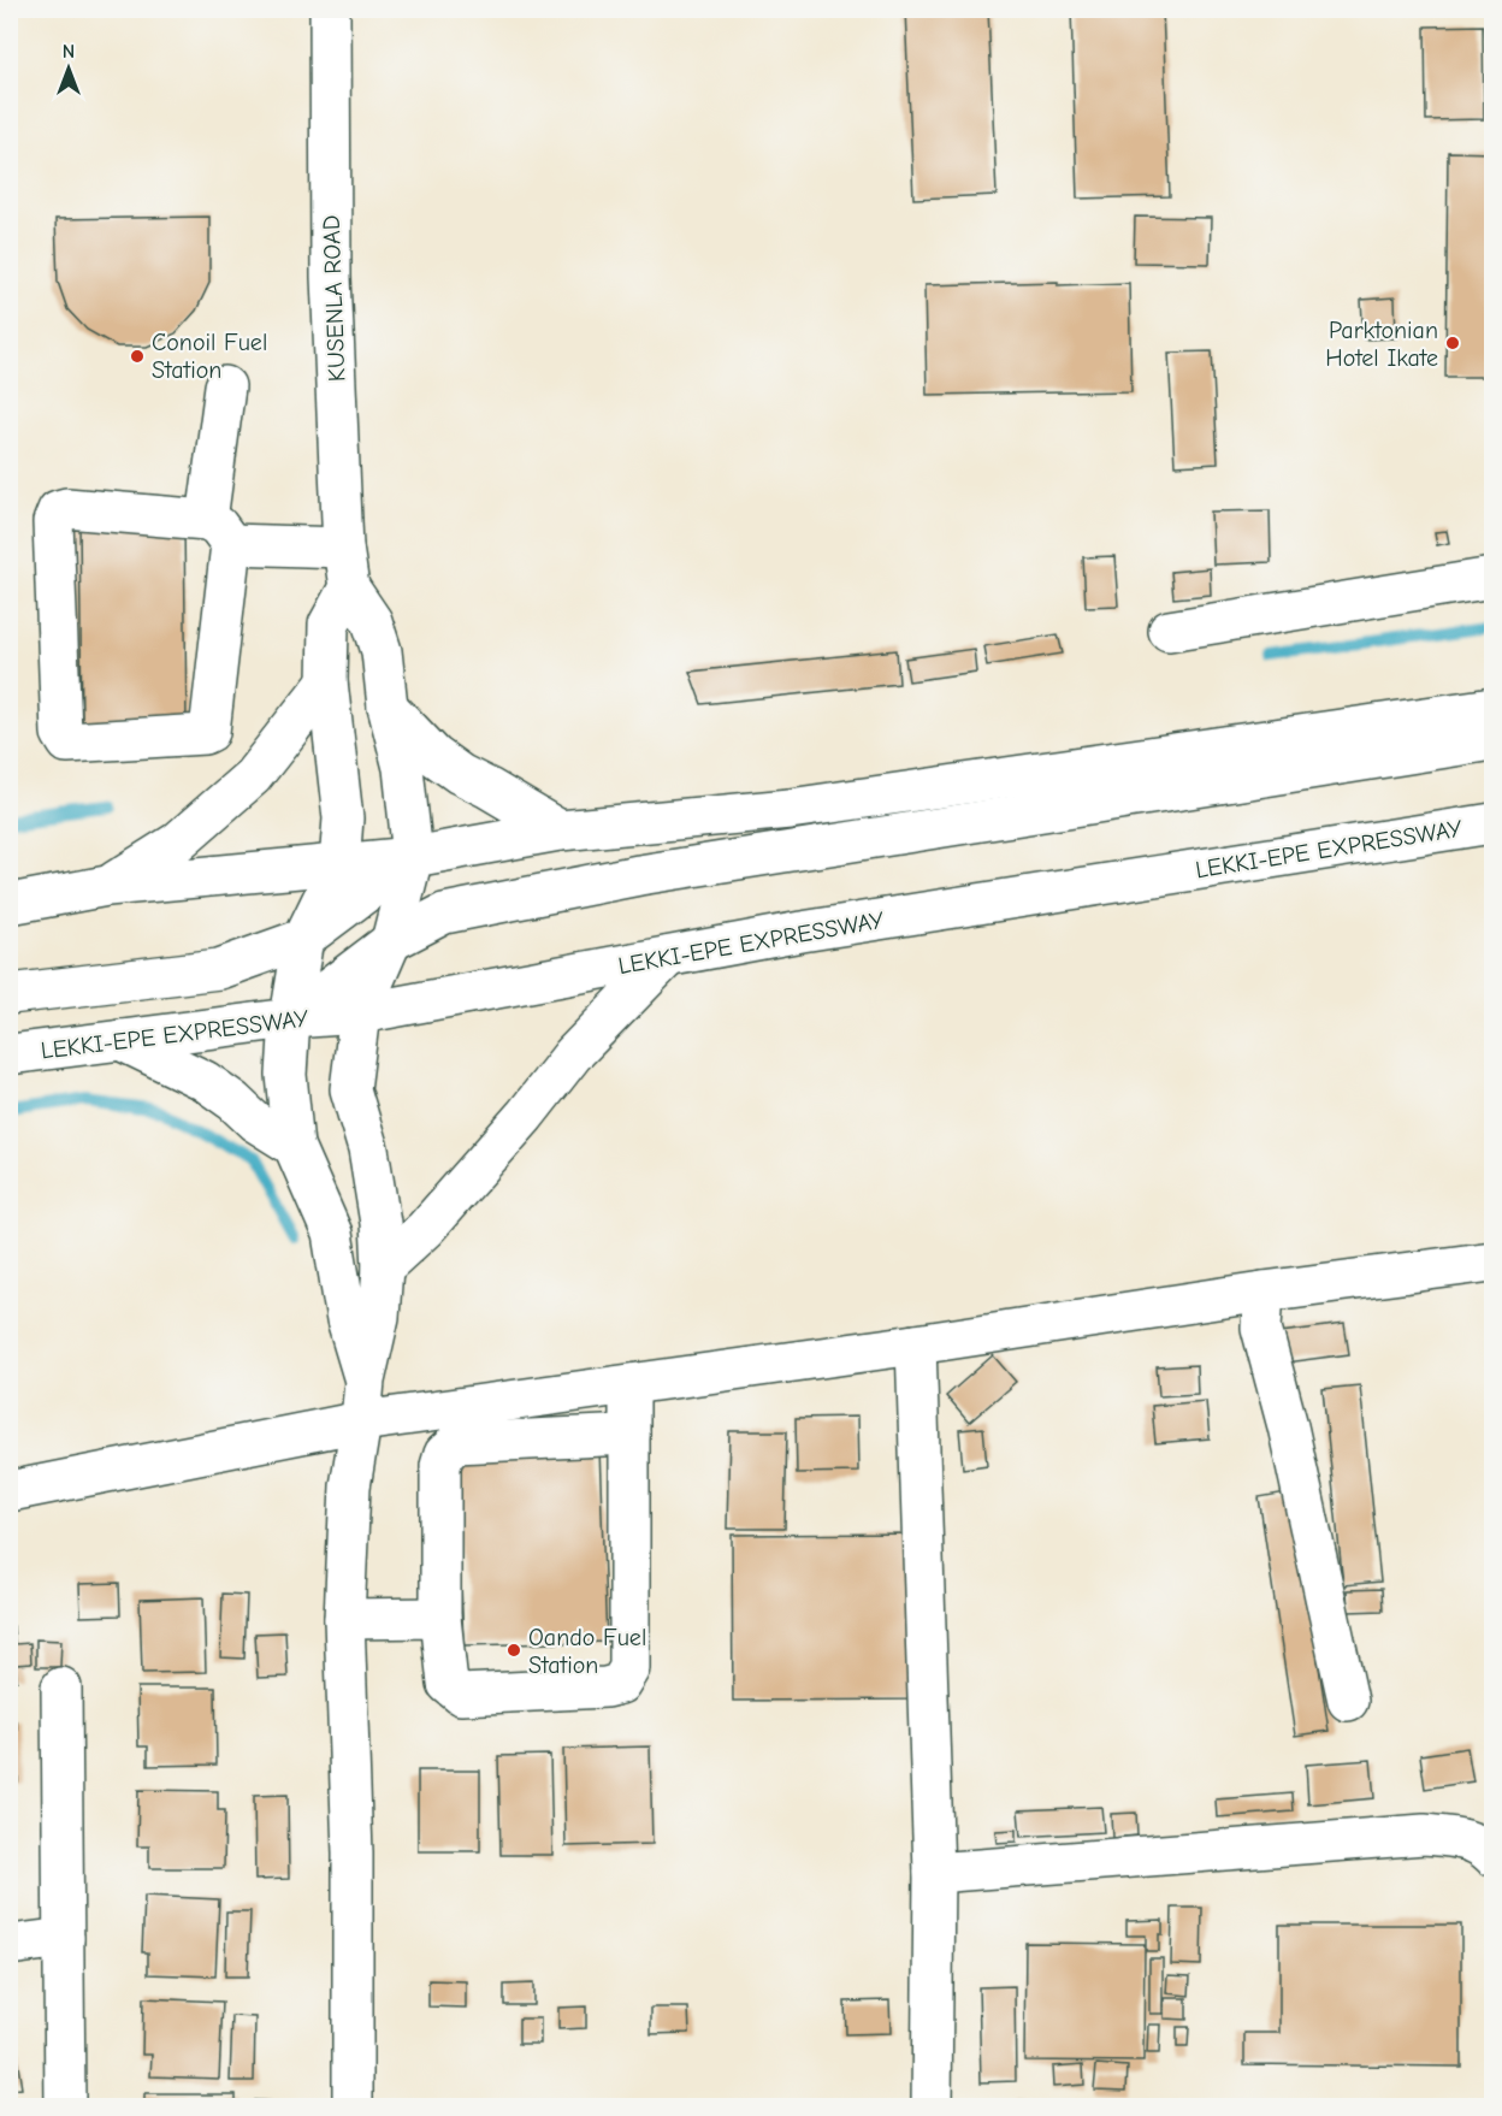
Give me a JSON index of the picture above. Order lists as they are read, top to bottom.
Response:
{
  "streets": {
    "main road": ["KUSENLA ROAD", "LEKKI-EPE EXPRESSWAY"]
  },
  "crossings": [
    ["KUSENLA ROAD", "LEKKI-EPE EXPRESSWAY"]
  ],
  "places": ["Parktonian Hotel Ikate", "Conoil Fuel Station", "Oando Fuel Station"],
  "north": "top"
}
